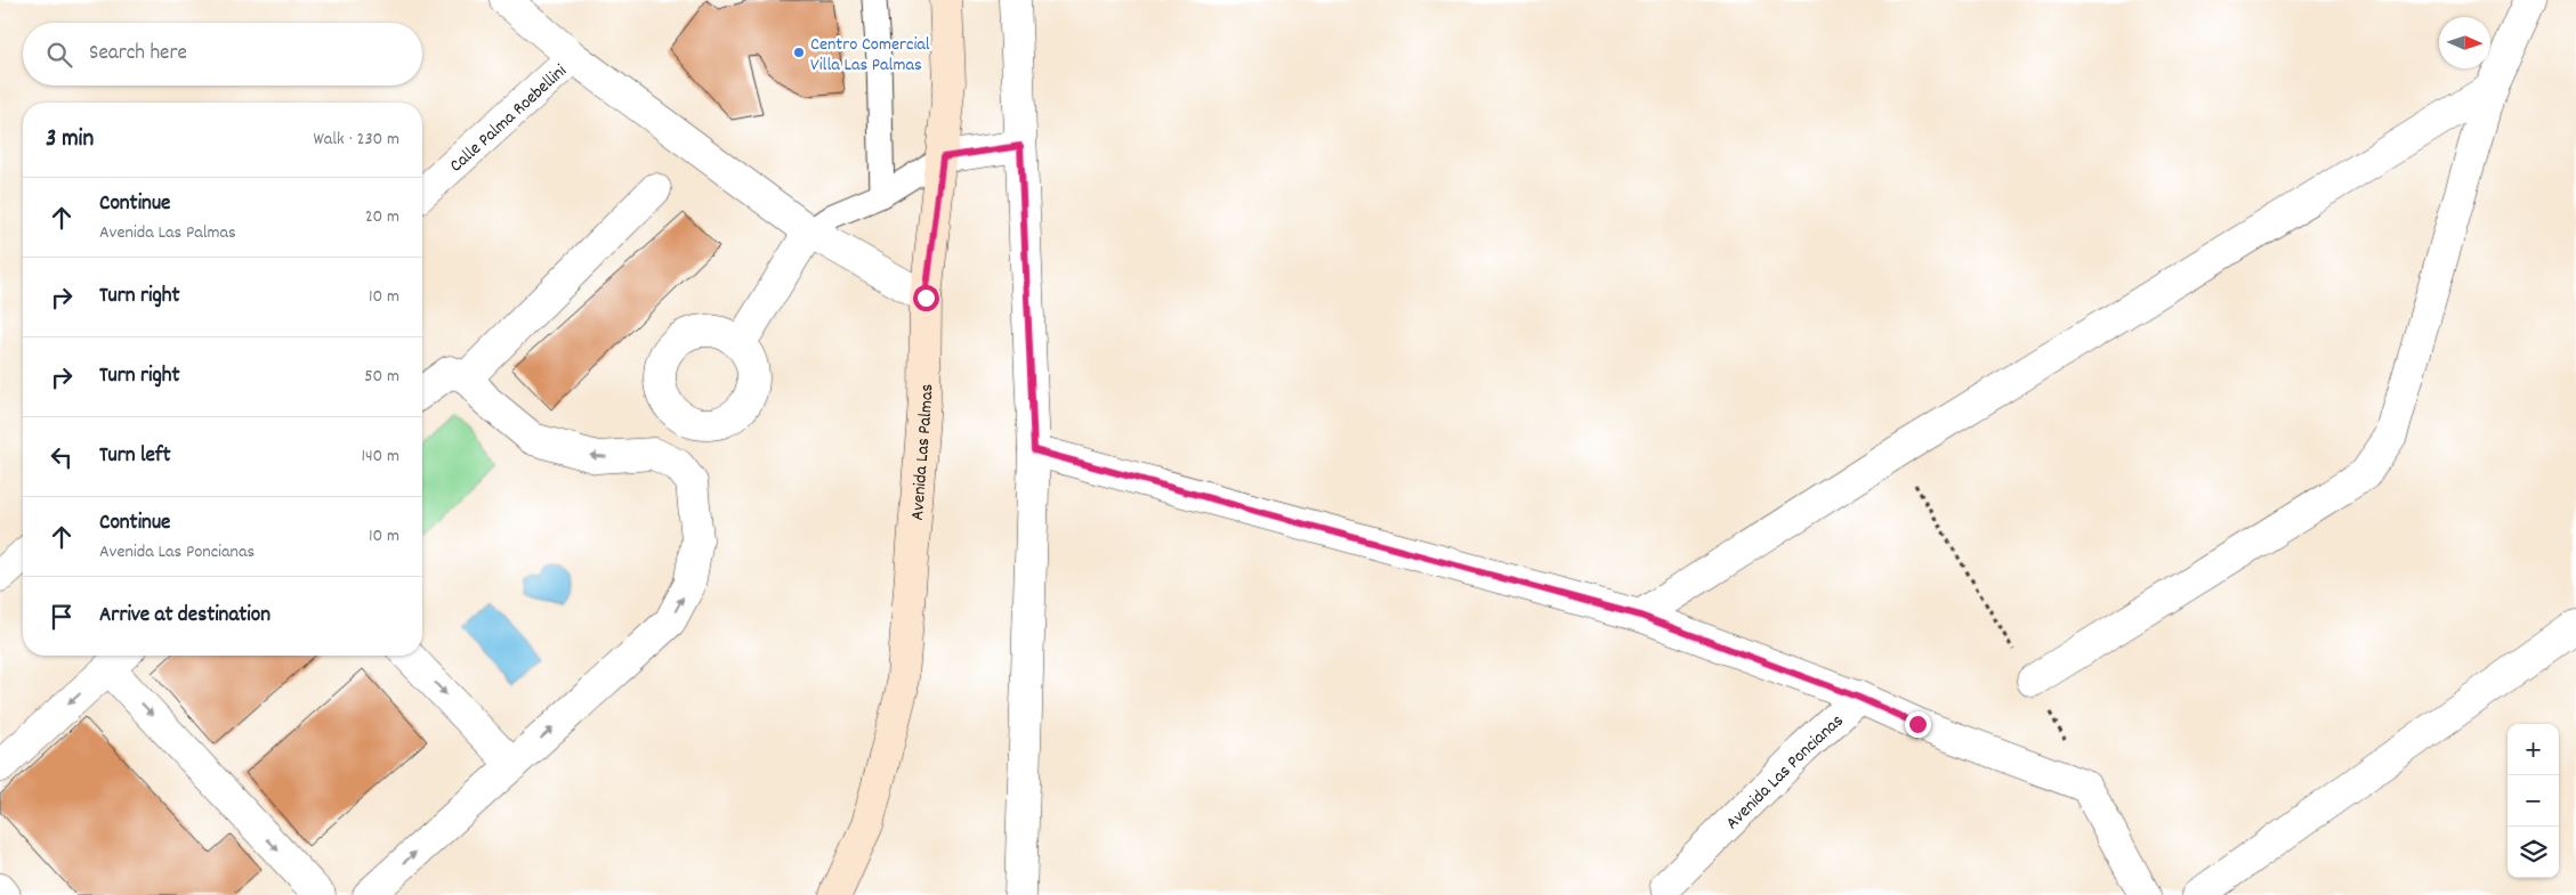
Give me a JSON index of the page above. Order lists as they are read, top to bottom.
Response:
{
  "streets": {
    "main road": ["Avenida Las Palmas"],
    "street": ["Calle Palma Roebellini", "Avenida Las Poncianas"]
  },
  "places": ["Centro Comercial Villa Las Palmas"],
  "north": "right",
  "page": {
    "search": "Search here",
    "heading": ["3 min", "Walk · 230 m"],
    "list": [
      ["Continue", "Avenida Las Palmas", "20 m"],
      ["Turn right", "10 m"],
      ["Turn right", "50 m"],
      ["Turn left", "140 m"],
      ["Continue", "Avenida Las Poncianas", "10 m"],
      "Arrive at destination"
    ],
    "map_buttons": ["+", "−"]
  }
}
